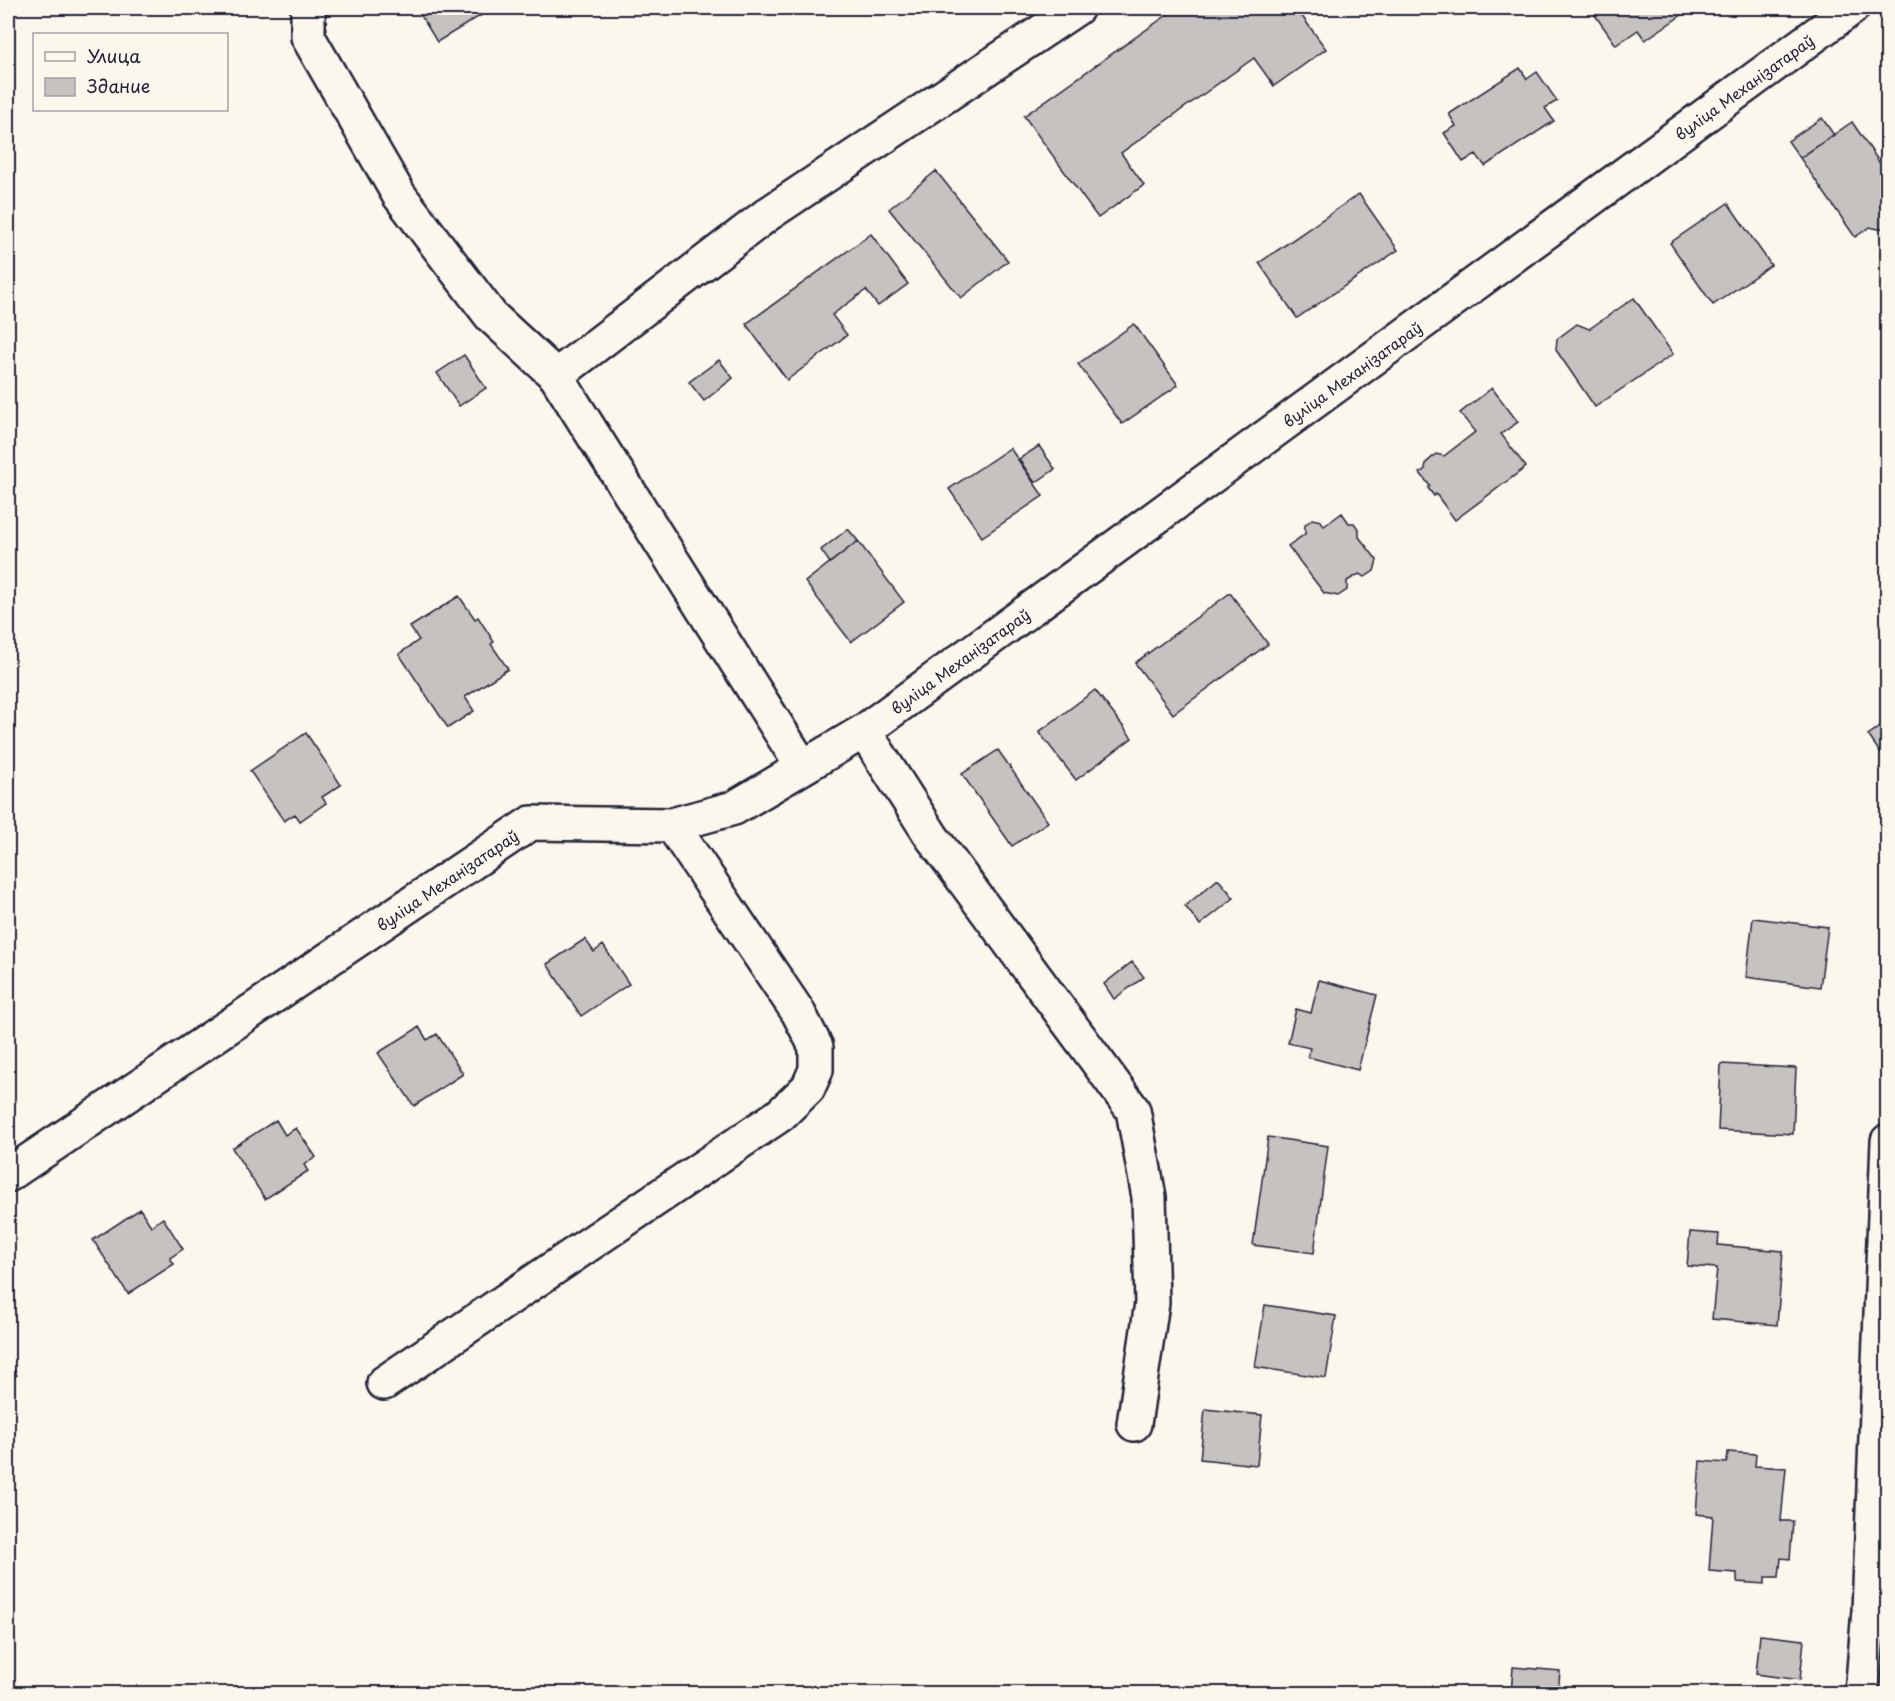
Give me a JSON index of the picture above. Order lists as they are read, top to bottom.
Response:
{
  "streets": {
    "street": ["вуліца Механізатараў"]
  },
  "legend": ["Улица", "Здание"]
}
